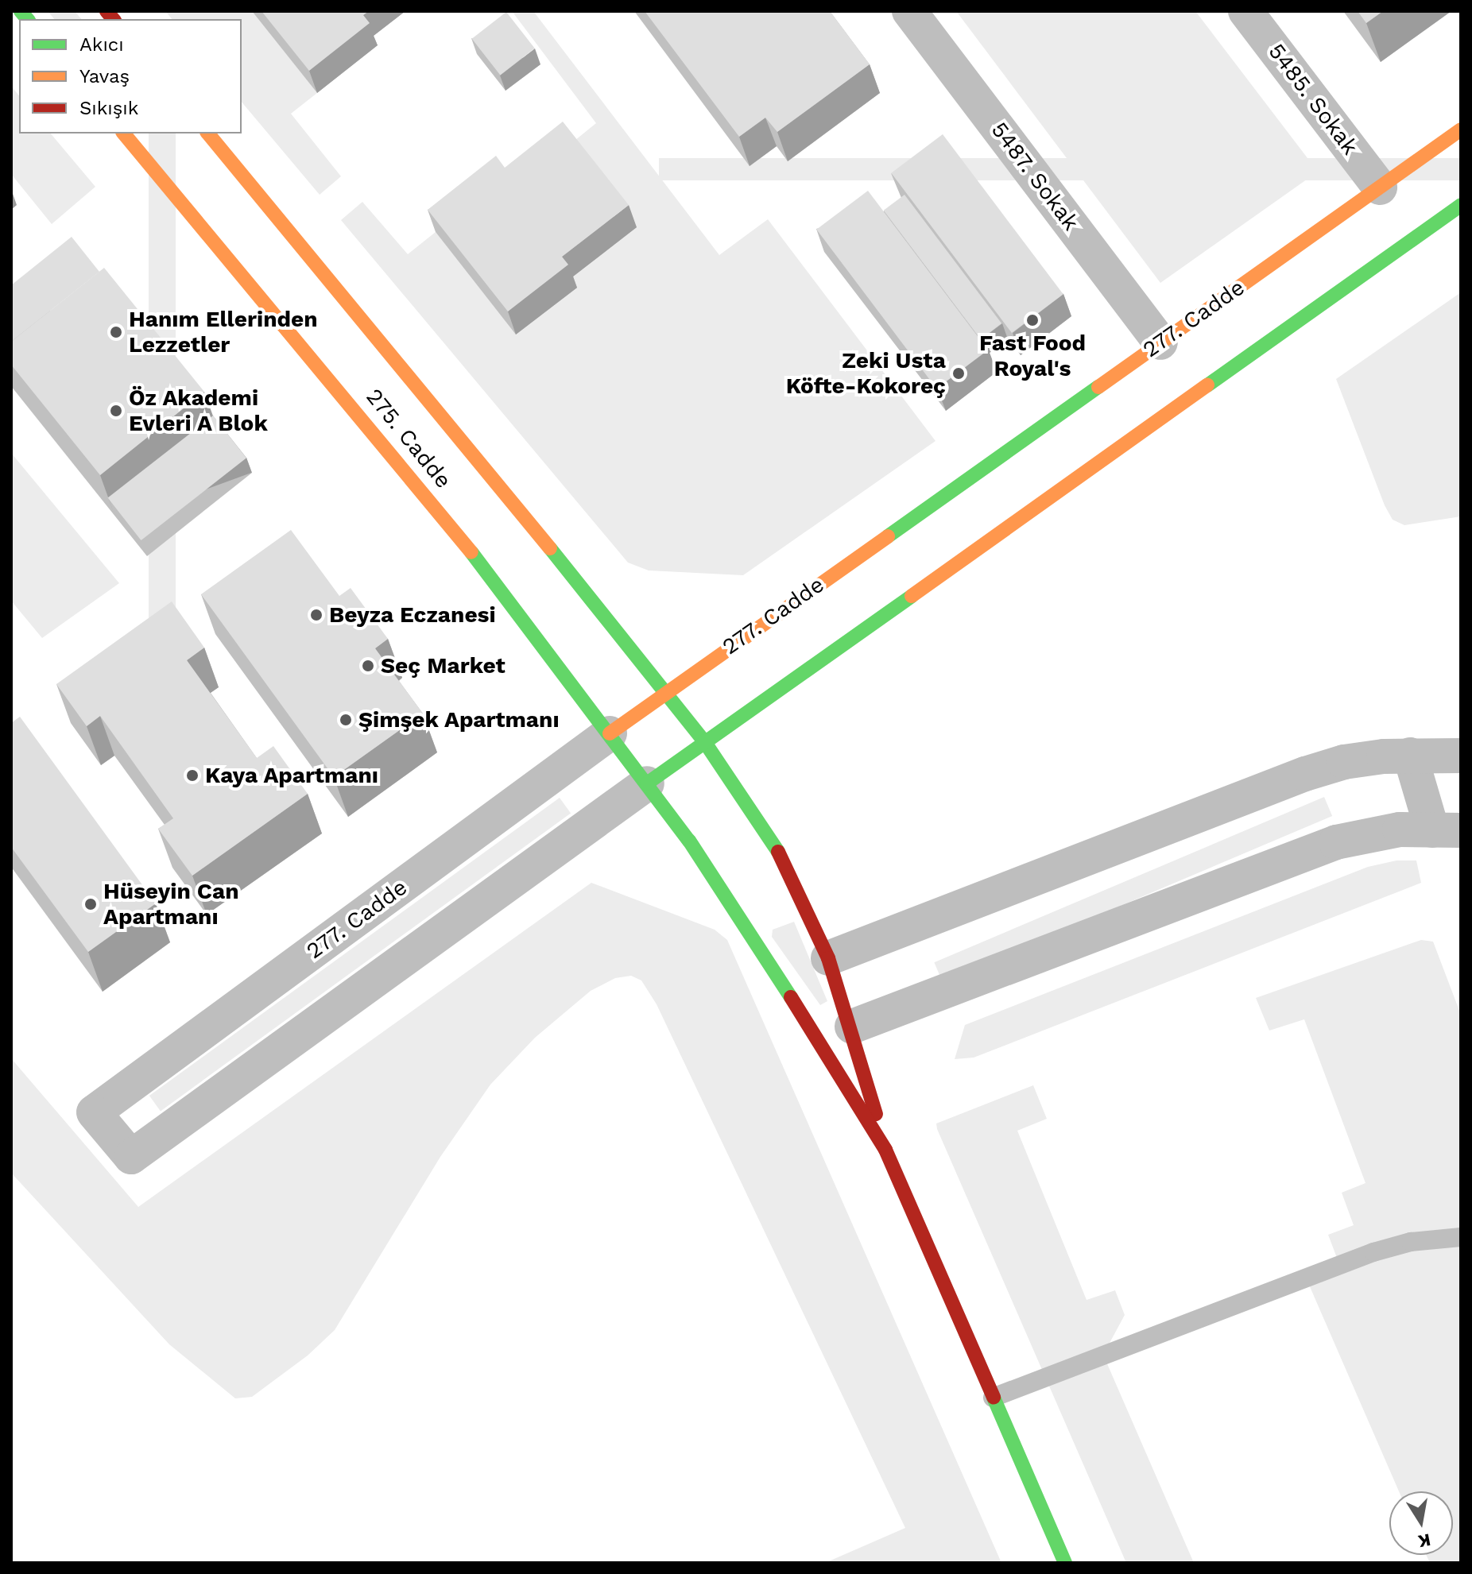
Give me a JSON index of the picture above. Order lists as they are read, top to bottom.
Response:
{
  "streets": {
    "street": [
      "5485. Sokak",
      "5487. Sokak",
      "277. Cadde",
      "275. Cadde"
    ]
  },
  "crossings": [
    ["5485. Sokak", "277. Cadde"],
    ["5487. Sokak", "277. Cadde"],
    ["277. Cadde", "275. Cadde"]
  ],
  "places": [
    "Fast Food Royal's",
    "Hanım Ellerinden Lezzetler",
    "Zeki Usta Köfte-Kokoreç",
    "Öz Akademi Evleri A Blok",
    "Beyza Eczanesi",
    "Seç Market",
    "Şimşek Apartmanı",
    "Kaya Apartmanı",
    "Hüseyin Can Apartmanı"
  ],
  "legend": ["Akıcı", "Yavaş", "Sıkışık"],
  "north": "bottom"
}
